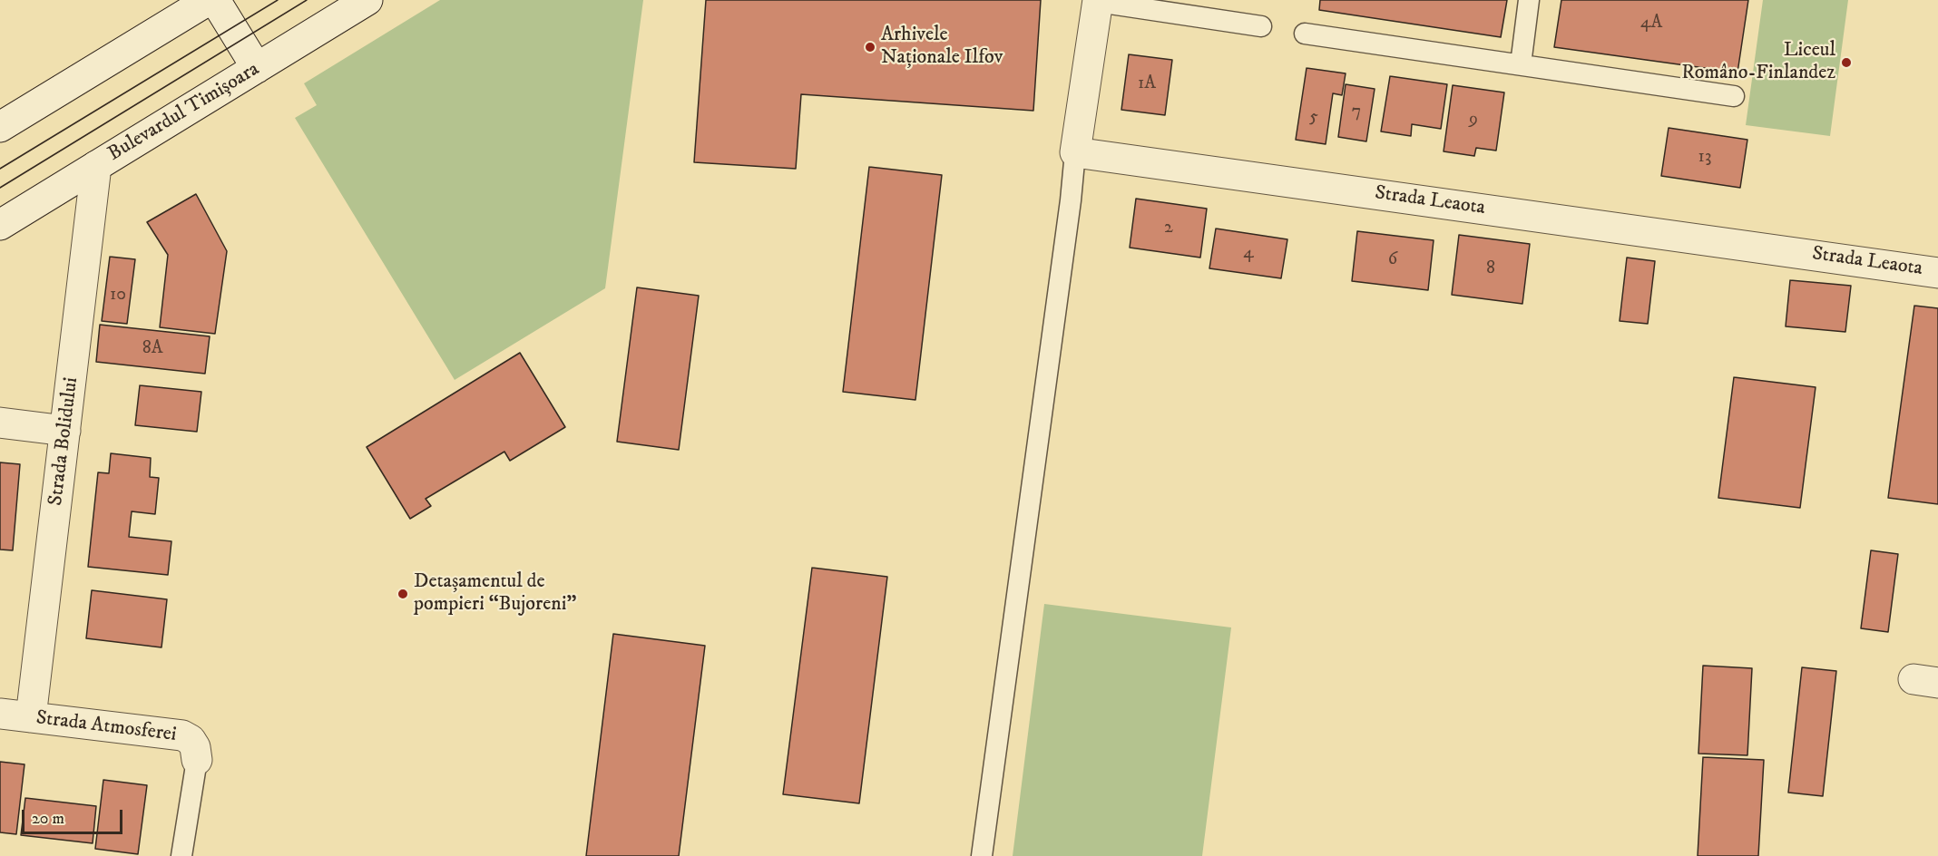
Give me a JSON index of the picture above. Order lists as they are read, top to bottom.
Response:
{
  "streets": {
    "street": [
      "Bulevardul Timișoara",
      "Strada Leaota",
      "Strada Bolidului",
      "Strada Atmosferei"
    ]
  },
  "crossings": [
    ["Bulevardul Timișoara", "Strada Bolidului"],
    ["Strada Bolidului", "Strada Atmosferei"]
  ],
  "places": ["Arhivele Naționale Ilfov", "Liceul Româno-Finlandez", "Detașamentul de pompieri “Bujoreni”"],
  "house_numbers": [
    "4A",
    "1A",
    "7",
    "5",
    "9",
    "13",
    "2",
    "4",
    "6",
    "8",
    "10",
    "8A"
  ],
  "scale_bar": "20 m"
}
